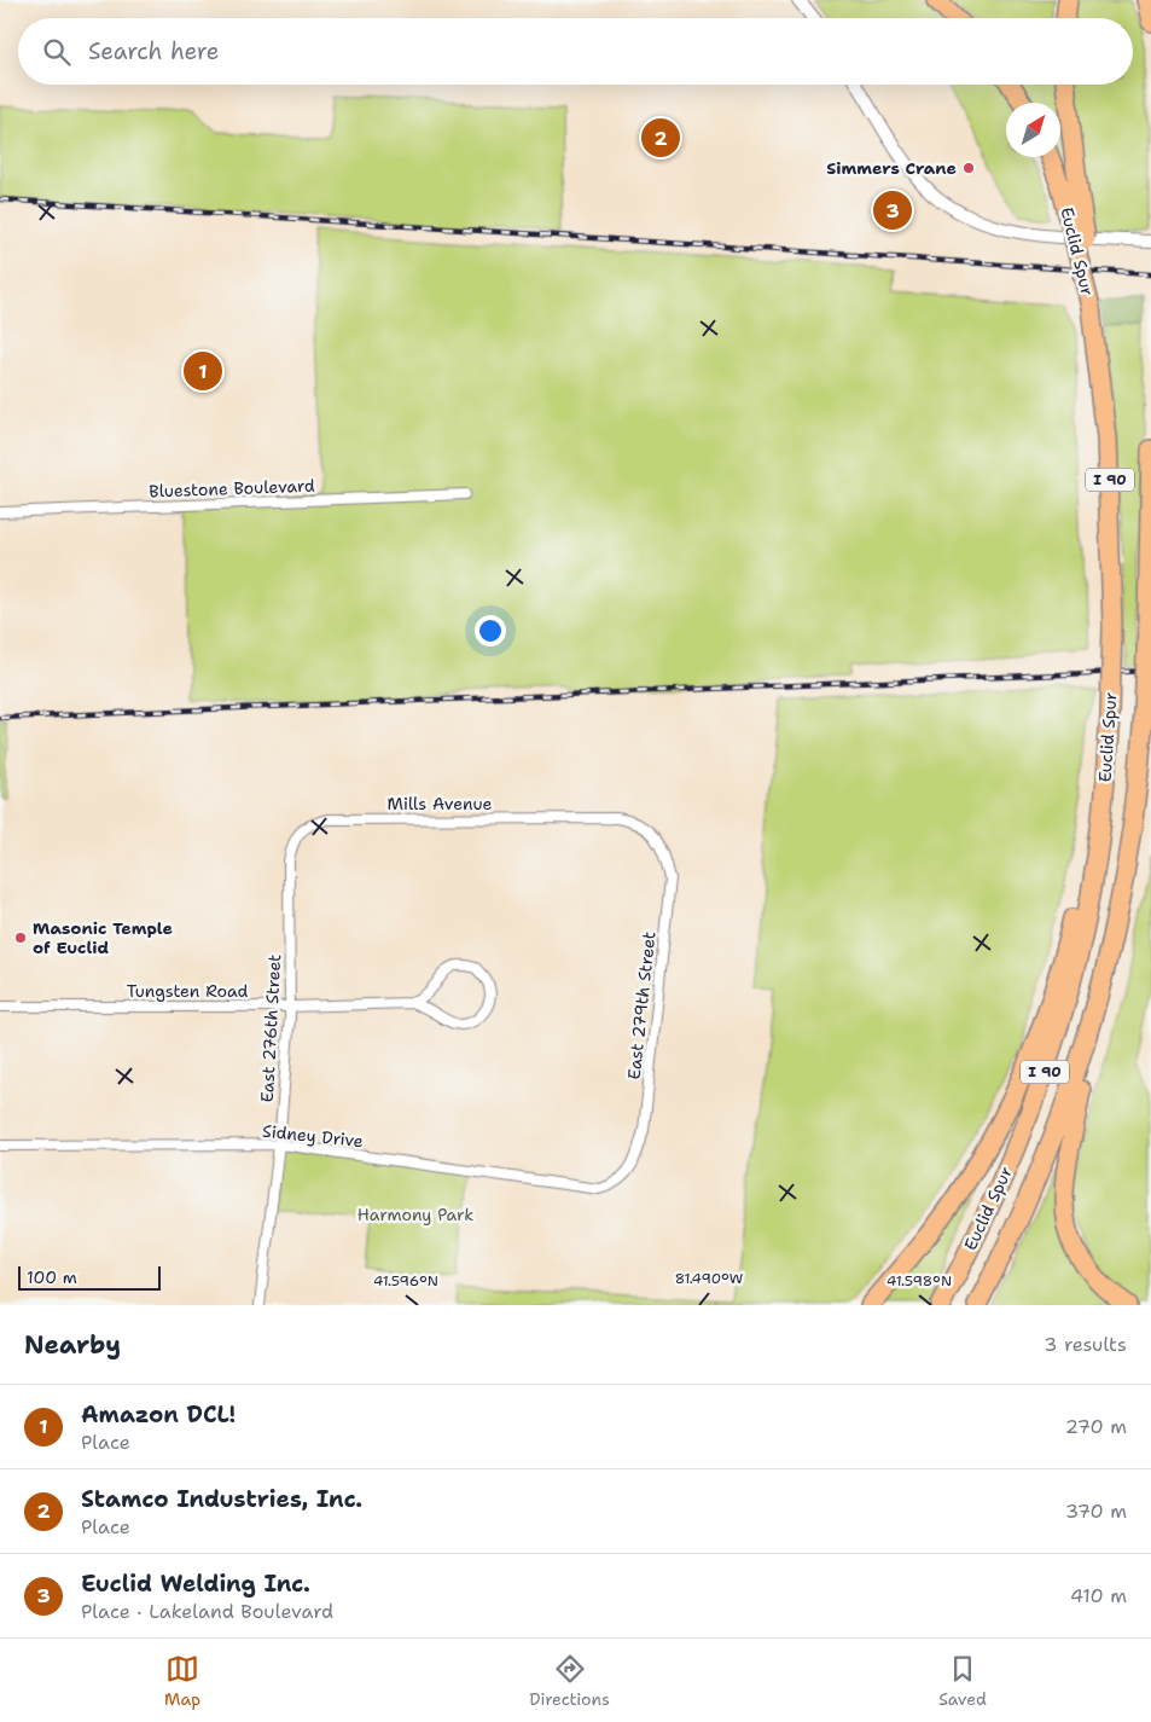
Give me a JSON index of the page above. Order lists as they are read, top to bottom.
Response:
{
  "streets": {
    "highway": ["Euclid Spur", "I 90"],
    "street": [
      "Bluestone Boulevard",
      "Mills Avenue",
      "Tungsten Road",
      "East 279th Street",
      "East 276th Street",
      "Sidney Drive"
    ]
  },
  "crossings": [
    ["Mills Avenue", "East 279th Street"],
    ["Mills Avenue", "East 276th Street"],
    ["Tungsten Road", "East 276th Street"],
    ["East 279th Street", "Sidney Drive"],
    ["East 276th Street", "Sidney Drive"]
  ],
  "parks": ["Harmony Park"],
  "places": ["Simmers Crane", "Masonic Temple of Euclid"],
  "scale_bar": "100 m",
  "north": "top right",
  "page": {
    "search": "Search here",
    "pins": ["2", "3", "1"],
    "scale": "100 m",
    "heading": ["Nearby", "3 results"],
    "list": [
      {
        "mark": "1",
        "name": "Amazon DCL!",
        "note": "Place",
        "value": "270 m"
      },
      {
        "mark": "2",
        "name": "Stamco Industries, Inc.",
        "note": "Place",
        "value": "370 m"
      },
      {
        "mark": "3",
        "name": "Euclid Welding Inc.",
        "note": "Place · Lakeland Boulevard",
        "value": "410 m"
      }
    ],
    "nav": ["Map", "Directions", "Saved"]
  },
  "coordinates": ["81.490°W", "41.596°N", "41.598°N"]
}
